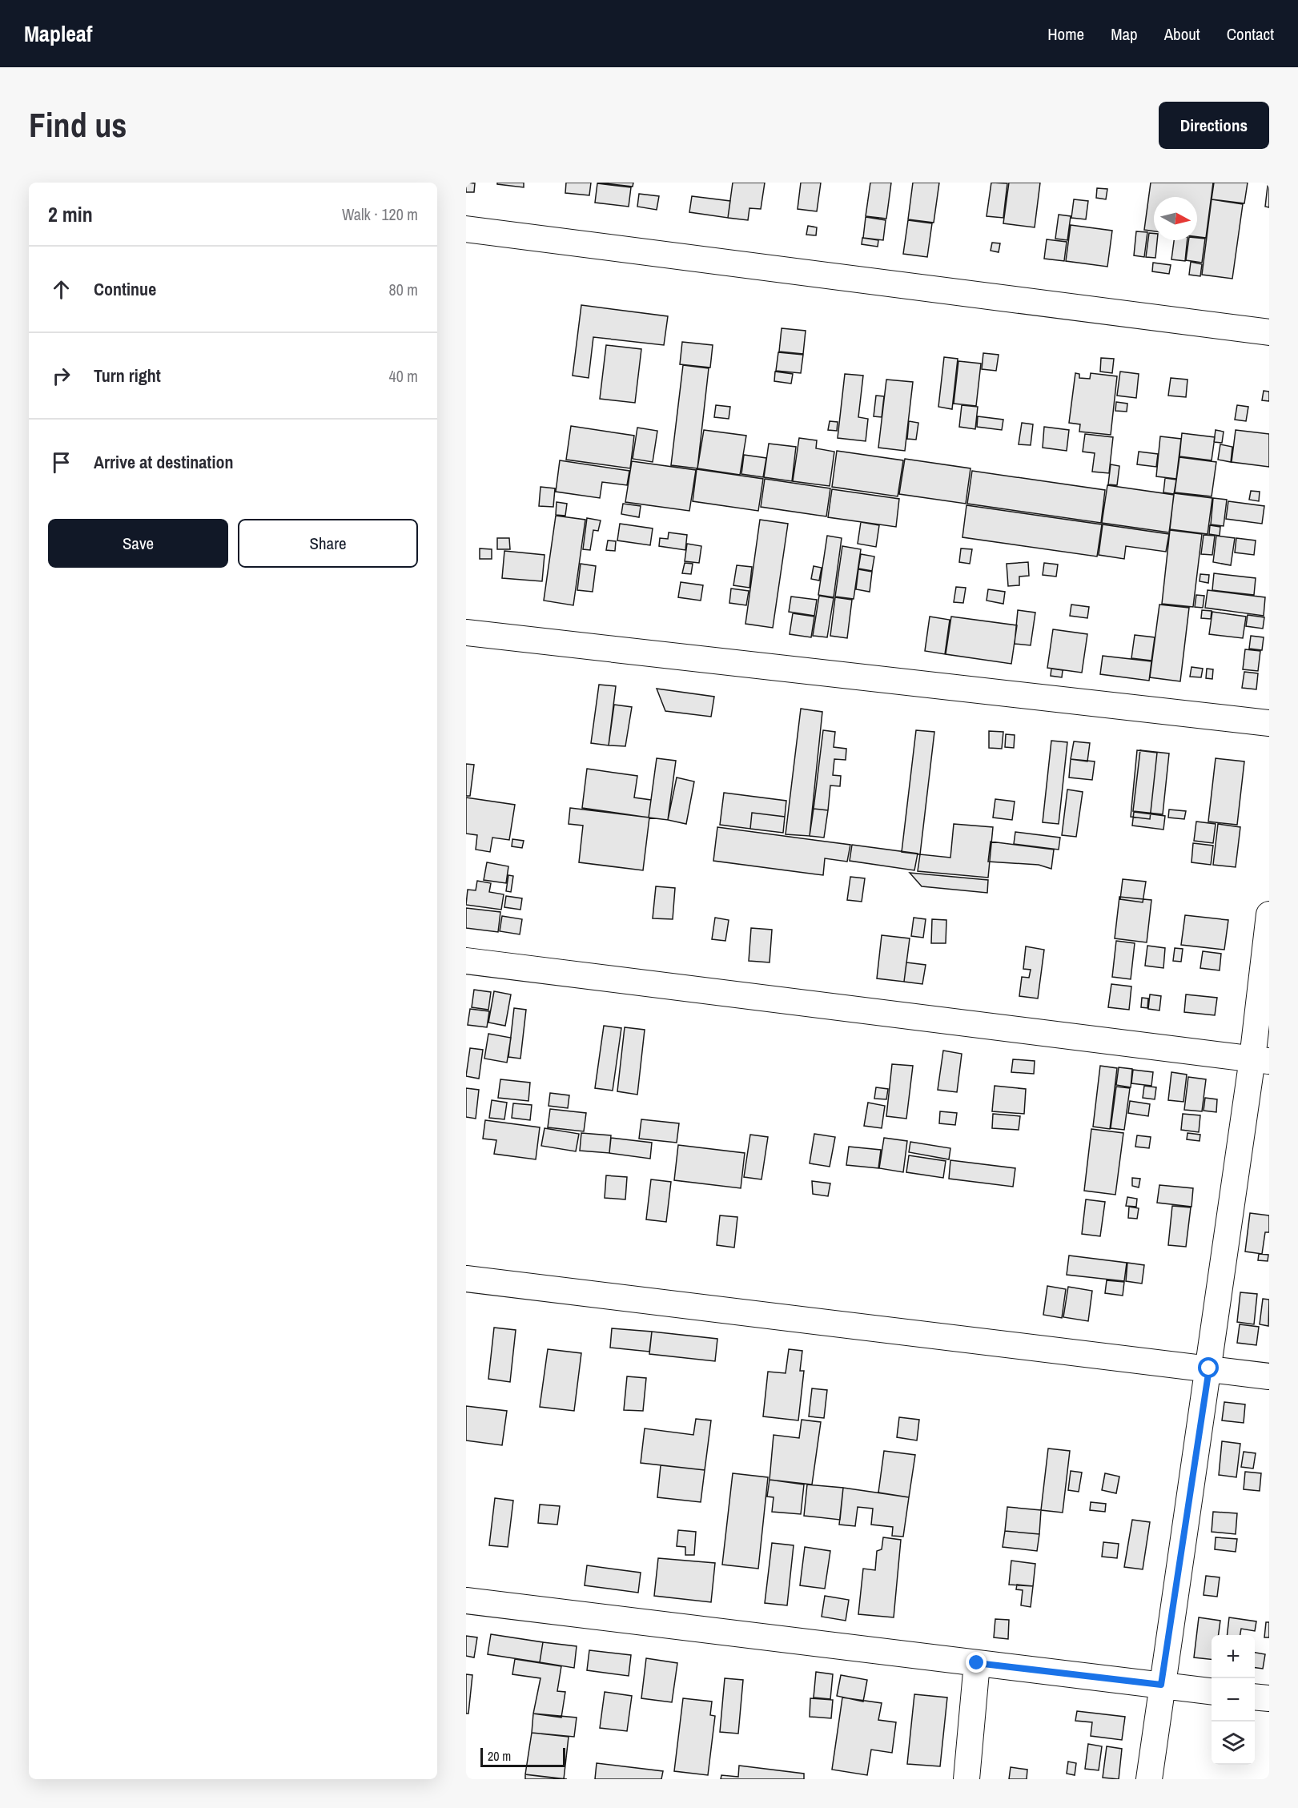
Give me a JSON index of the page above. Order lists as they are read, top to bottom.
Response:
{
  "scale_bar": "20 m",
  "north": "right",
  "page": {
    "header": "Mapleaf",
    "nav": [
      "Home",
      "Map",
      "About",
      "Contact"
    ],
    "buttons": [
      "Directions",
      ["Save", "Share"]
    ],
    "title": "Find us",
    "heading": ["2 min", "Walk · 120 m"],
    "list": [
      ["Continue", "80 m"],
      ["Turn right", "40 m"],
      "Arrive at destination"
    ],
    "map_buttons": ["+", "−"],
    "scale": "20 m"
  }
}
